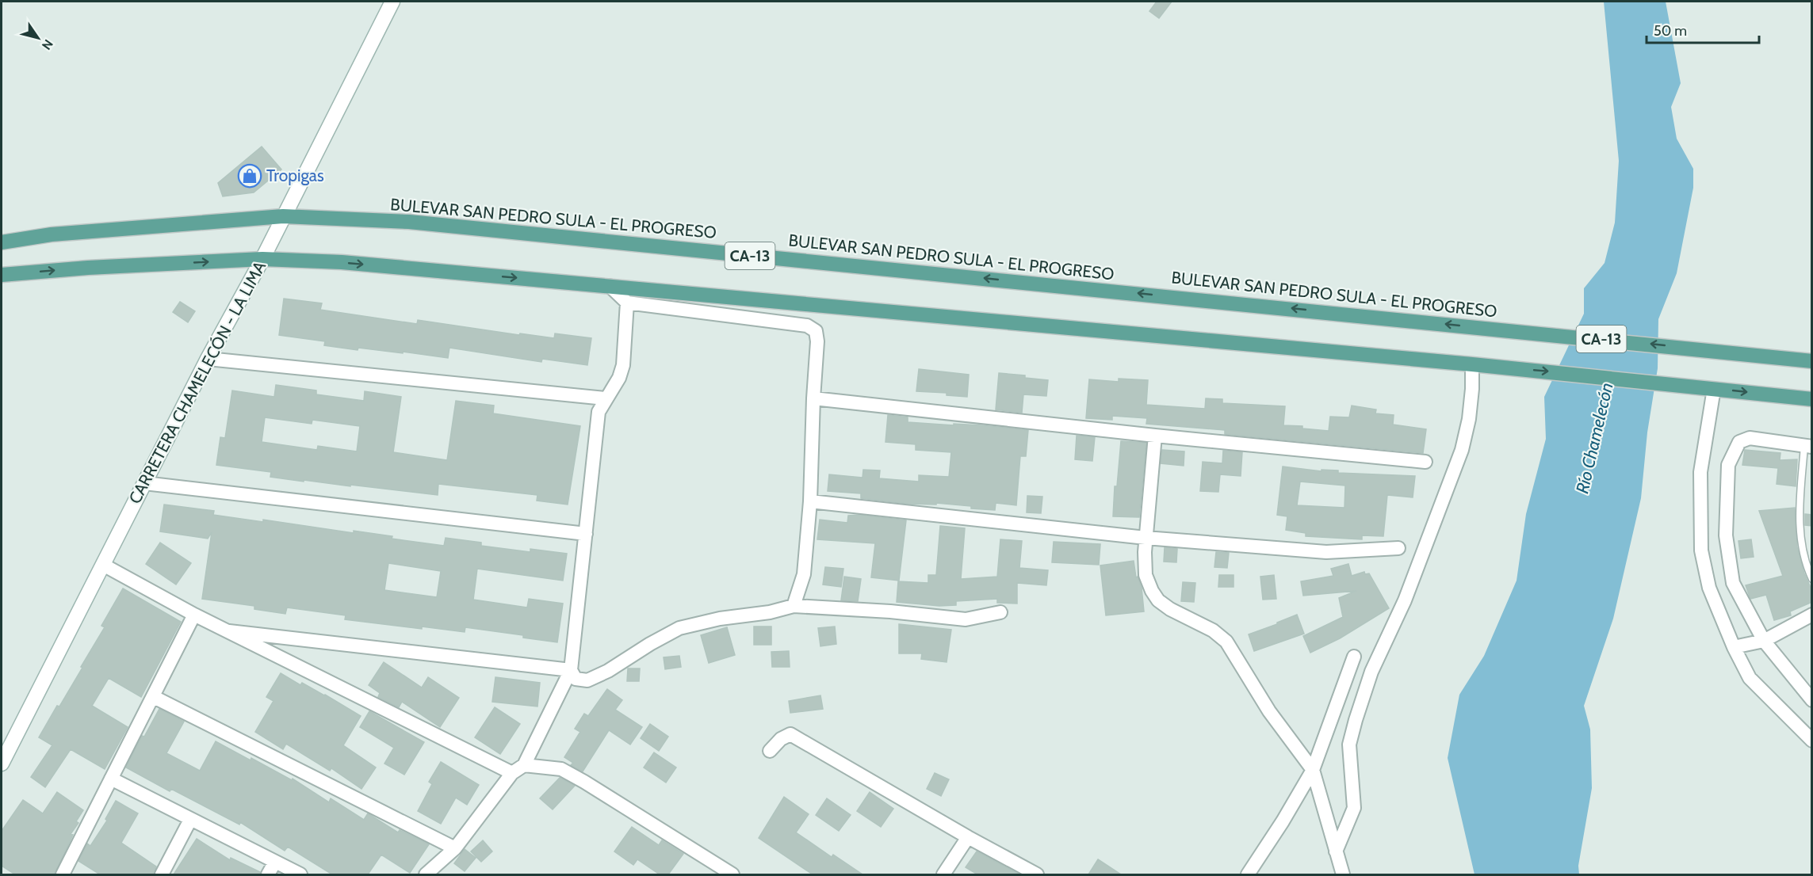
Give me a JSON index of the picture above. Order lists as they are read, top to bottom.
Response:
{
  "streets": {
    "main road": ["BULEVAR SAN PEDRO SULA - EL PROGRESO", "CA-13"],
    "street": ["CARRETERA CHAMELECÓN - LA LIMA"]
  },
  "crossings": [
    ["BULEVAR SAN PEDRO SULA - EL PROGRESO", "CARRETERA CHAMELECÓN - LA LIMA"],
    ["CA-13", "CARRETERA CHAMELECÓN - LA LIMA"]
  ],
  "water": ["Río Chamelecón"],
  "places": {
    "shop": ["Tropigas"]
  },
  "scale_bar": "50 m",
  "north": "bottom right"
}
